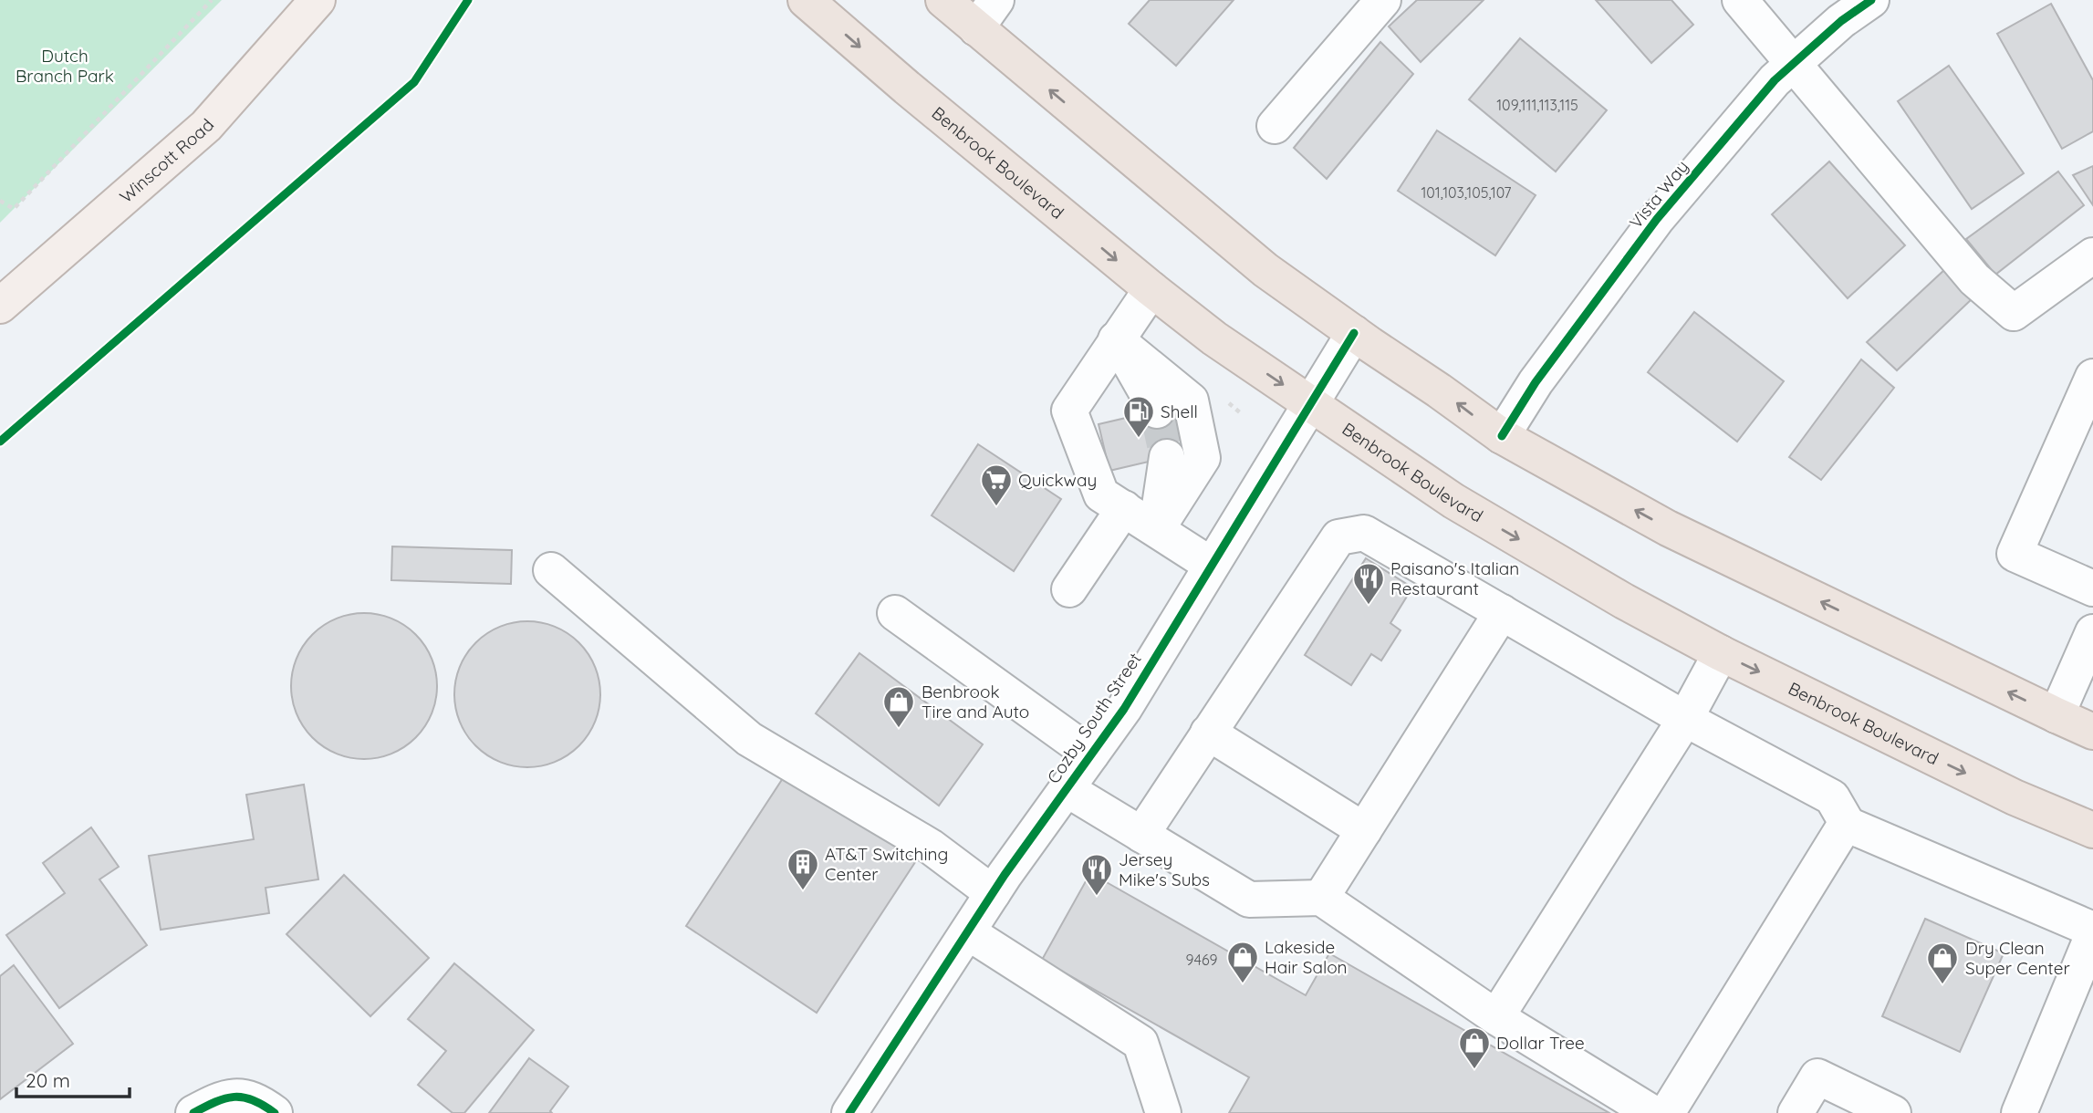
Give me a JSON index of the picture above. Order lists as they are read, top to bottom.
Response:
{
  "streets": {
    "highway": ["Benbrook Boulevard"],
    "main road": ["Winscott Road"],
    "street": ["Vista Way", "Cozby South Street"]
  },
  "crossings": [
    ["Benbrook Boulevard", "Cozby South Street"]
  ],
  "parks": ["Dutch Branch Park"],
  "places": {
    "fuel station": ["Shell"],
    "supermarket": ["Quickway"],
    "restaurant": ["Paisano's Italian Restaurant", "Jersey Mike's Subs"],
    "shop": [
      "Benbrook Tire and Auto",
      "Lakeside Hair Salon",
      "Dry Clean Super Center",
      "Dollar Tree"
    ],
    "building": ["AT&T Switching Center"]
  },
  "house_numbers": ["109,111,113,115", "101,103,105,107", "9469"],
  "scale_bar": "20 m"
}
